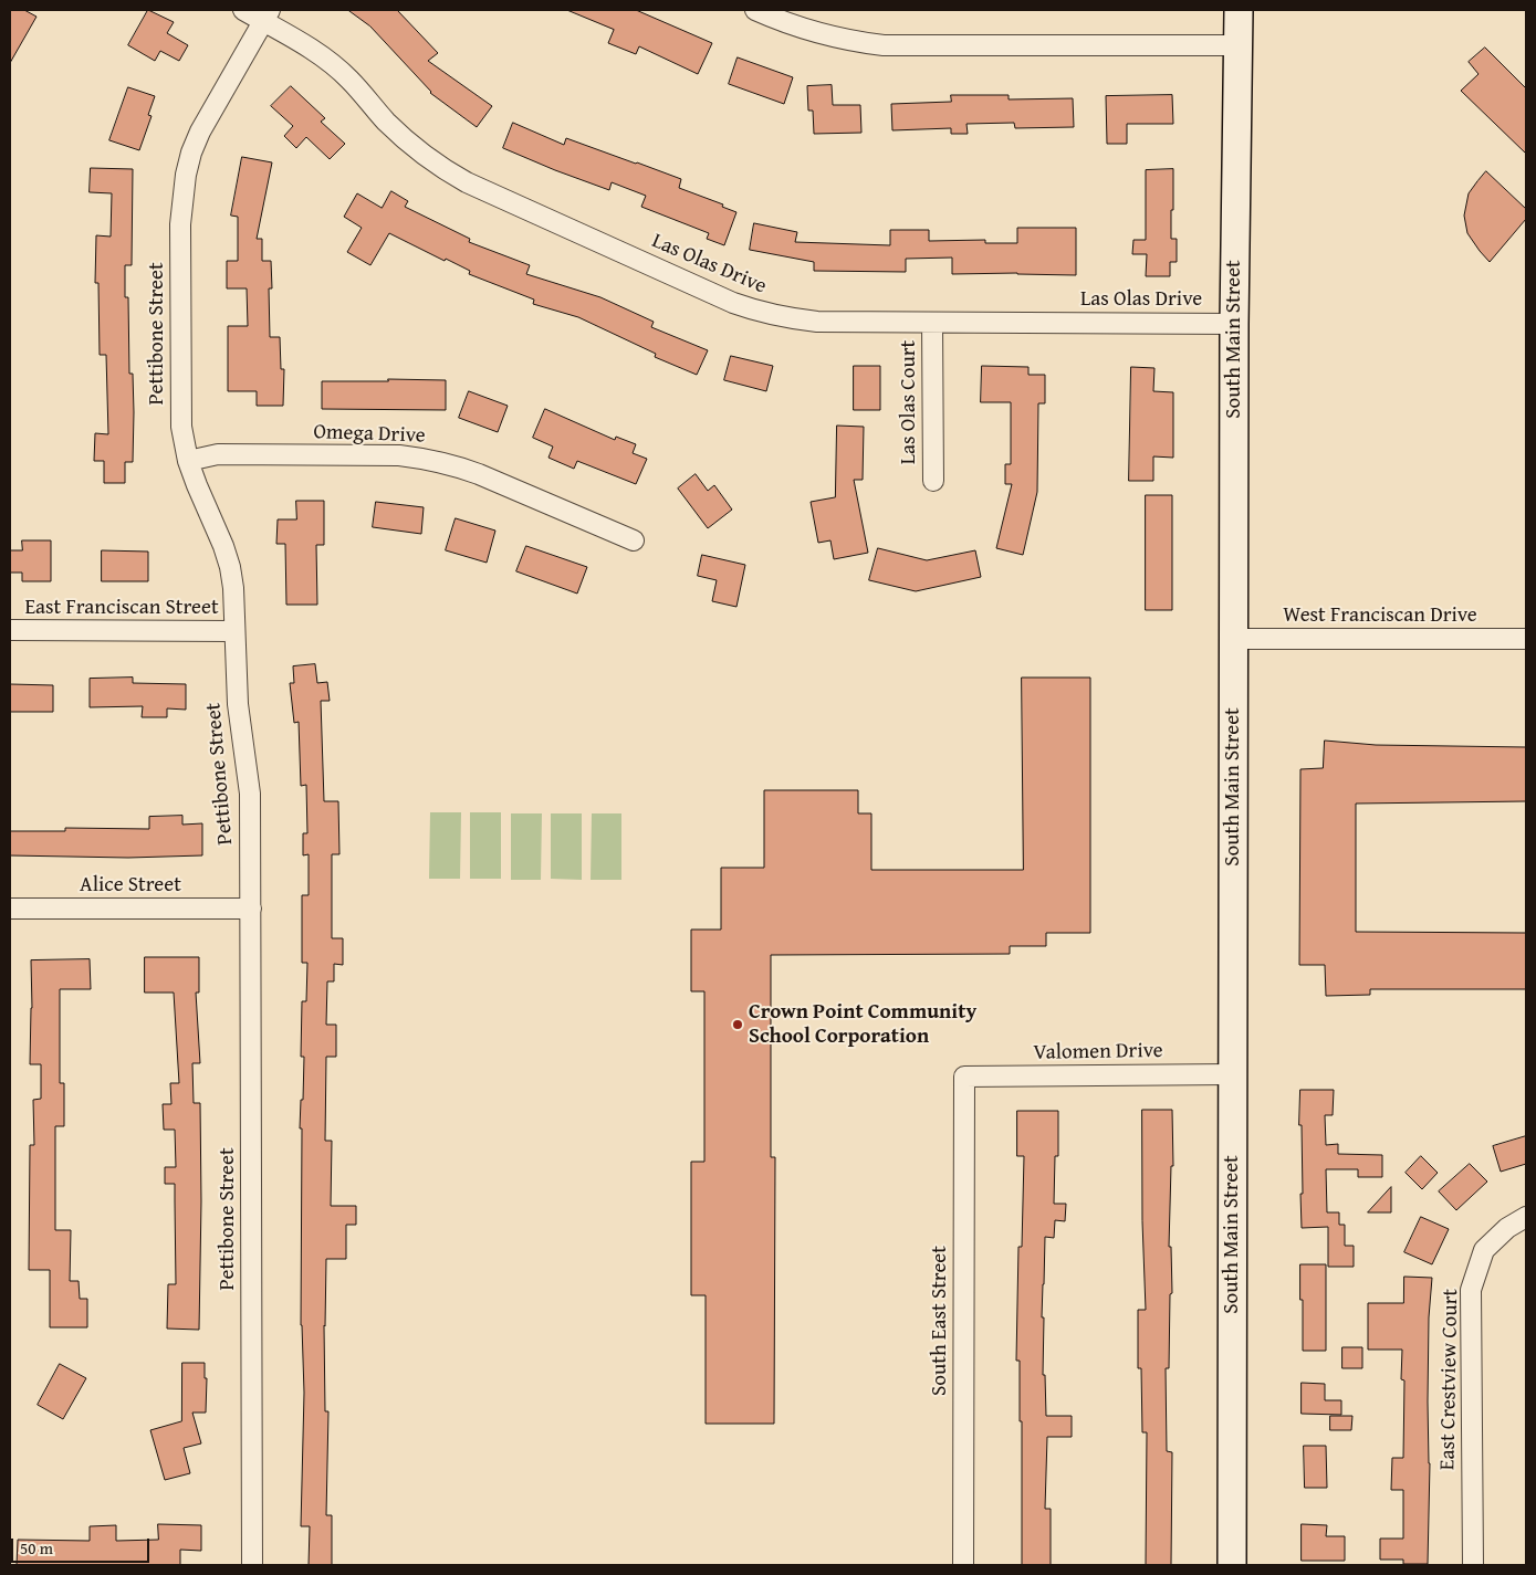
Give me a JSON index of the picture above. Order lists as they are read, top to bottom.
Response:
{
  "streets": {
    "street": [
      "Las Olas Drive",
      "Pettibone Street",
      "South Main Street",
      "Las Olas Court",
      "Omega Drive",
      "East Franciscan Street",
      "West Franciscan Drive",
      "Alice Street",
      "Valomen Drive",
      "South East Street",
      "East Crestview Court"
    ]
  },
  "crossings": [
    ["Las Olas Drive", "Pettibone Street"],
    ["Las Olas Drive", "South Main Street"],
    ["Las Olas Drive", "Las Olas Court"],
    ["Pettibone Street", "Omega Drive"],
    ["Pettibone Street", "East Franciscan Street"],
    ["Pettibone Street", "Alice Street"],
    ["South Main Street", "West Franciscan Drive"],
    ["South Main Street", "Valomen Drive"],
    ["Valomen Drive", "South East Street"]
  ],
  "places": ["Crown Point Community School Corporation"],
  "scale_bar": "50 m"
}
